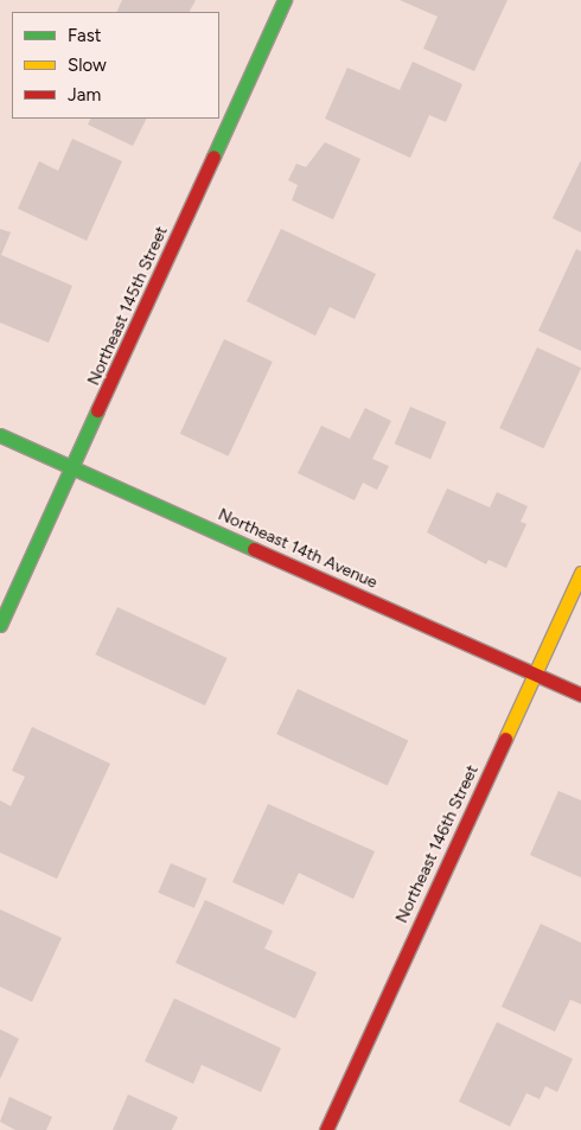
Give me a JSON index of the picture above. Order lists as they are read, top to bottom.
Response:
{
  "streets": {
    "street": ["Northeast 145th Street", "Northeast 14th Avenue", "Northeast 146th Street"]
  },
  "crossings": [
    ["Northeast 145th Street", "Northeast 14th Avenue"],
    ["Northeast 14th Avenue", "Northeast 146th Street"]
  ],
  "legend": ["Fast", "Slow", "Jam"]
}
